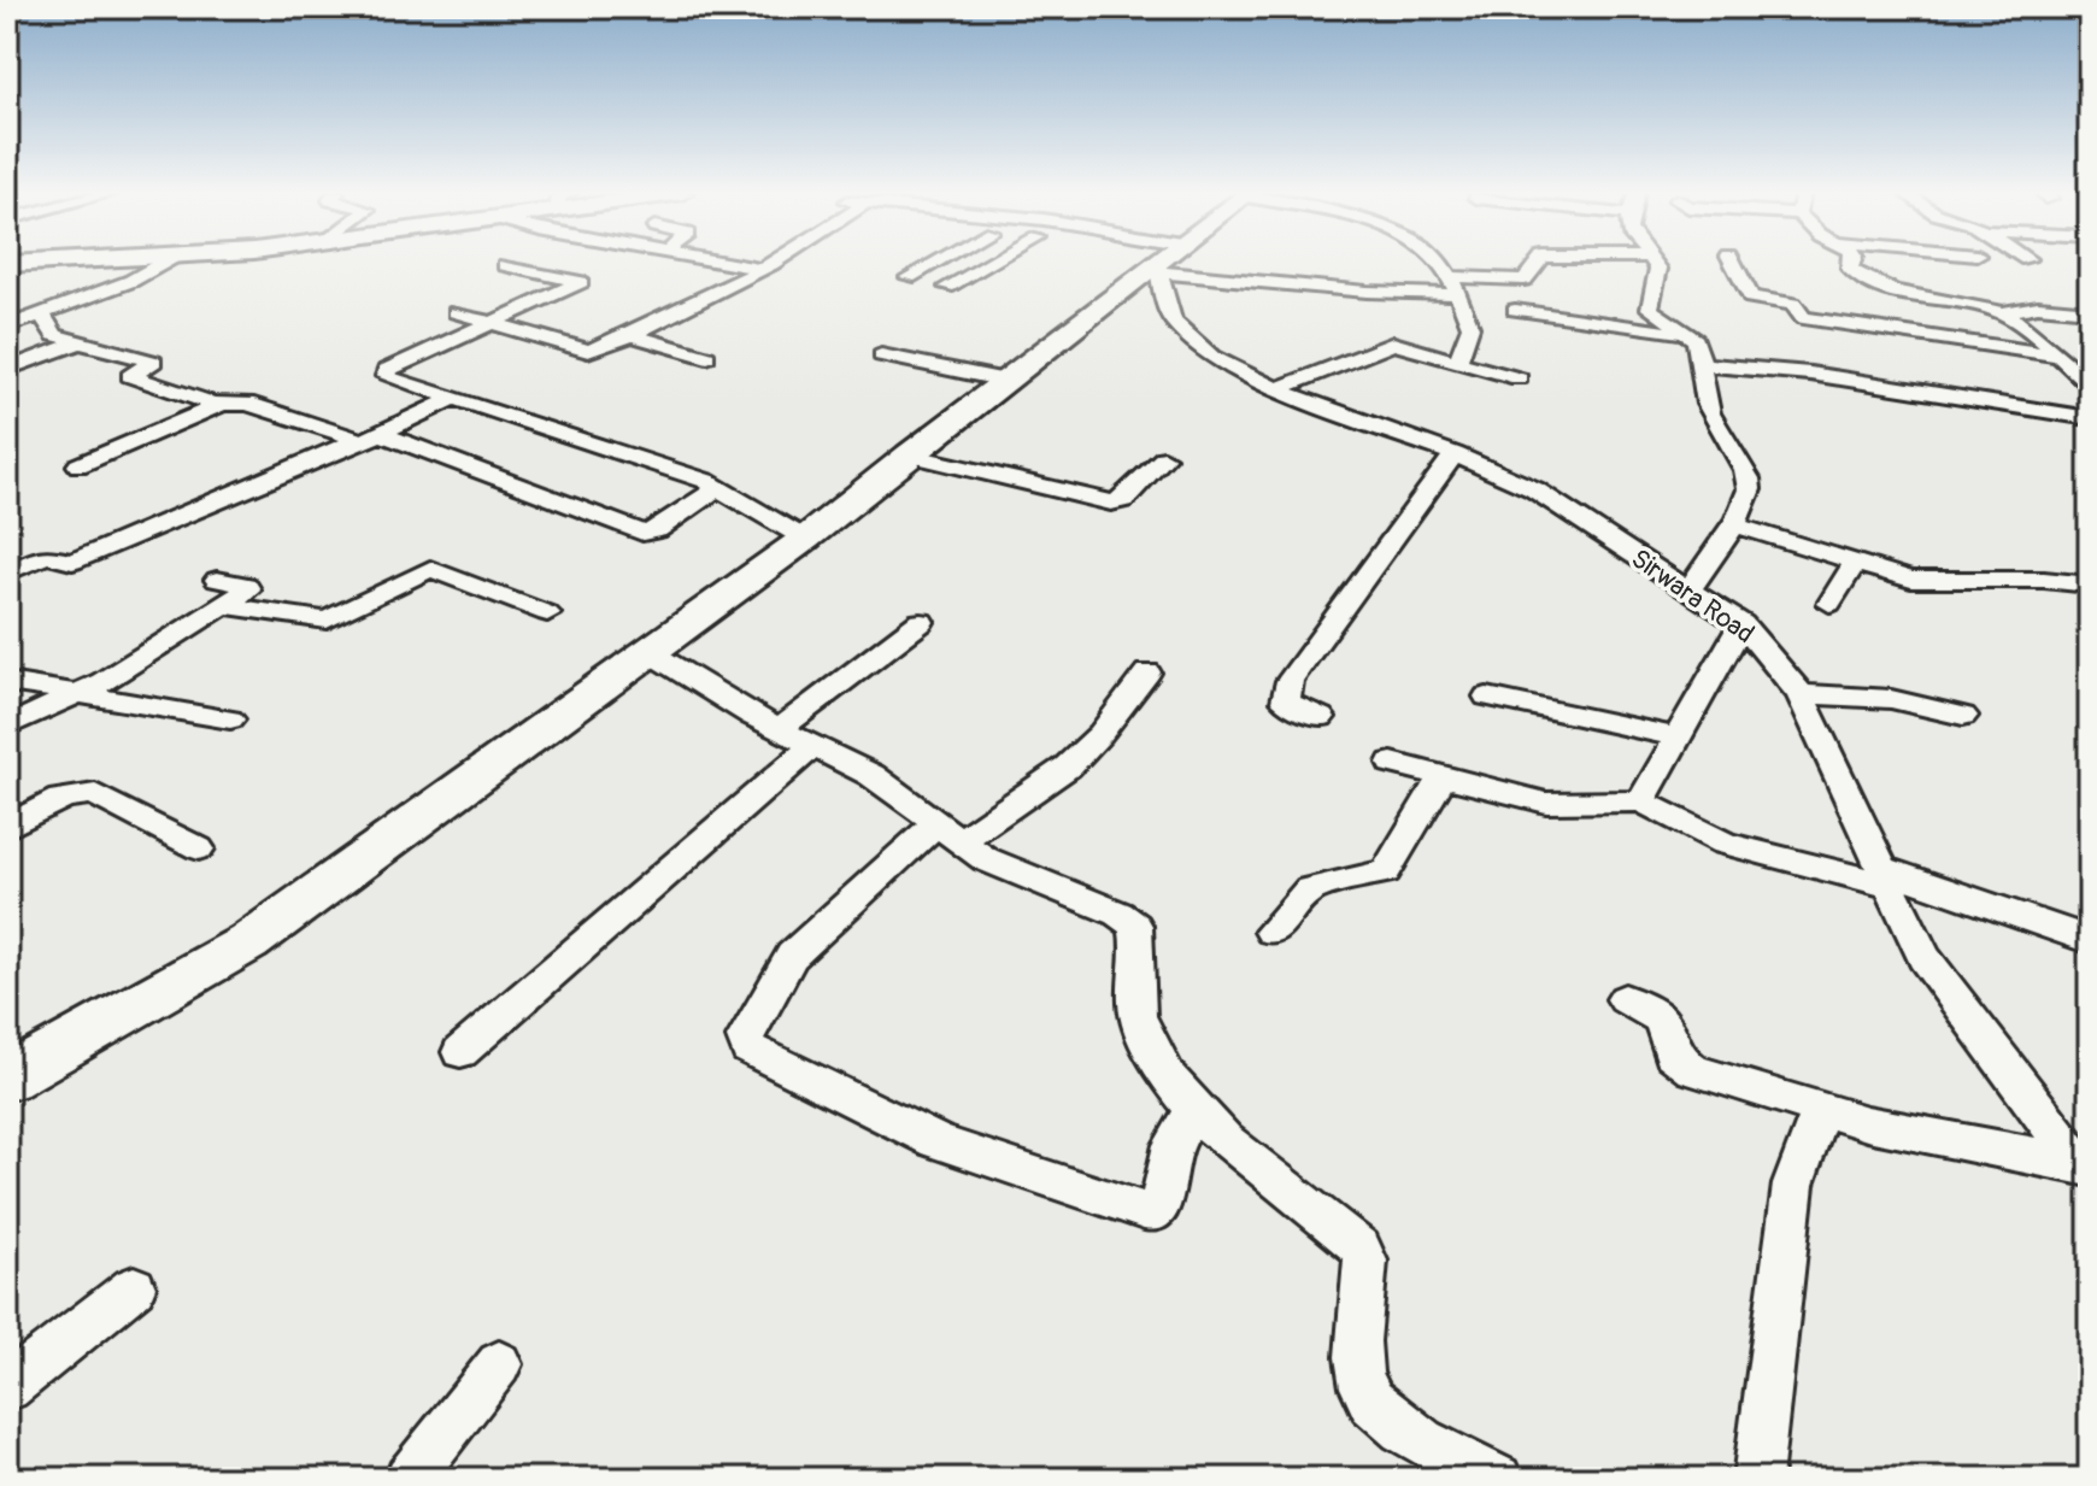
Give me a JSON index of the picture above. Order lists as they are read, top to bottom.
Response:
{
  "streets": {
    "street": ["Sirwara Road"]
  }
}
